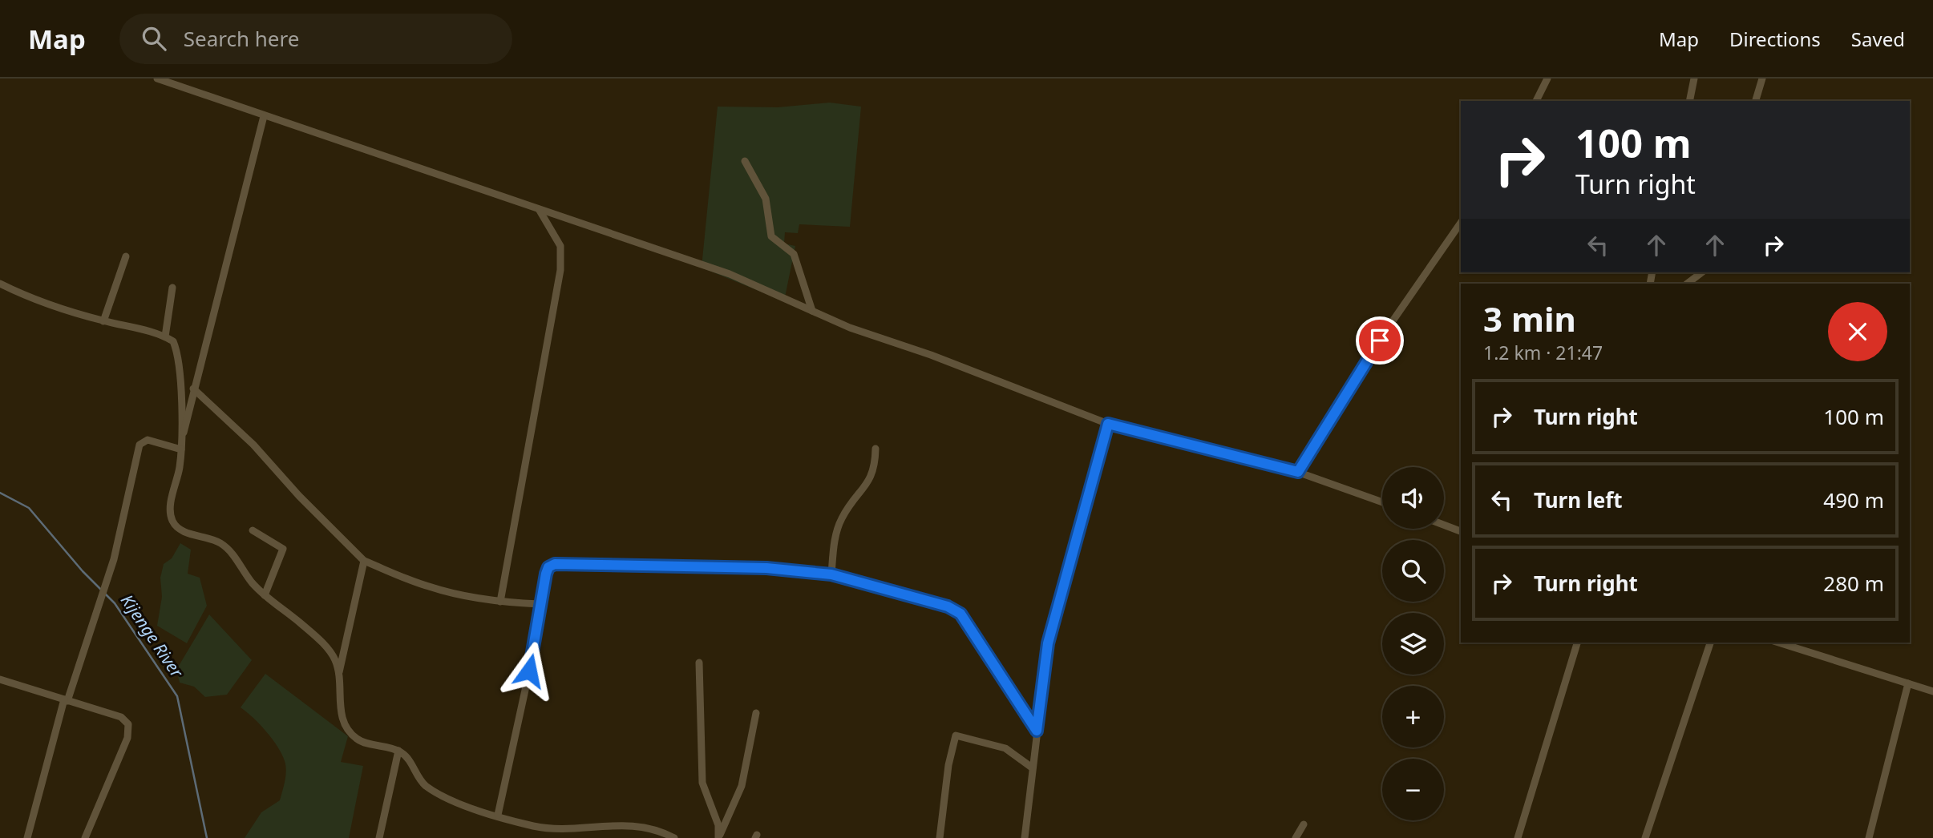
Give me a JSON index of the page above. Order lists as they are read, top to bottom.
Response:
{
  "water": ["Kijenge River"],
  "page": {
    "header": "Map",
    "search": "Search here",
    "nav": ["Map", "Directions", "Saved"],
    "turn": ["100 m", "Turn right"],
    "heading": ["3 min", "1.2 km · 21:47"],
    "list": [
      {
        "name": "Turn right",
        "value": "100 m"
      },
      {
        "name": "Turn left",
        "value": "490 m"
      },
      {
        "name": "Turn right",
        "value": "280 m"
      }
    ],
    "map_buttons": ["+", "−"]
  }
}
